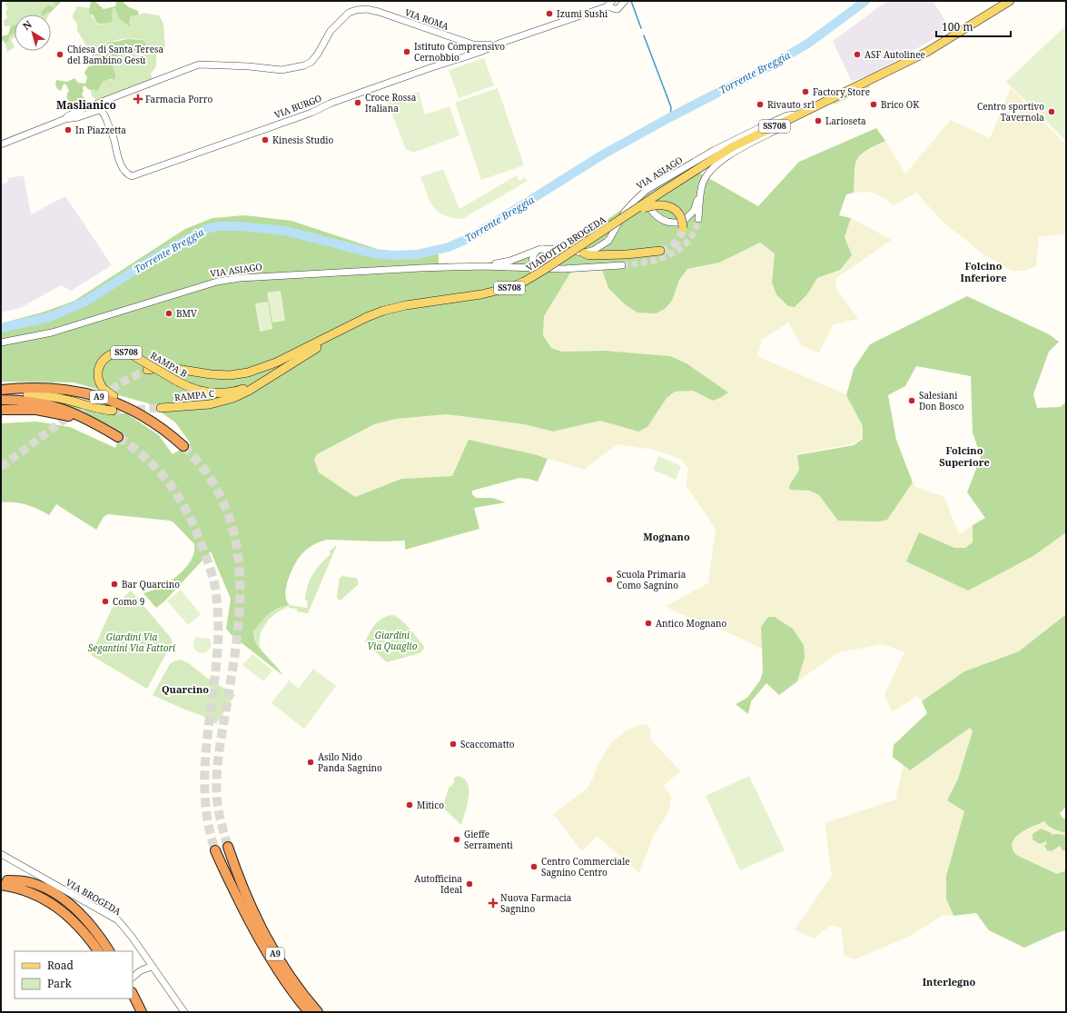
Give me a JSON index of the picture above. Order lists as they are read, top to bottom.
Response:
{
  "streets": {
    "highway": ["A9"],
    "main road": [
      "SS708",
      "VIA ASIAGO",
      "VIADOTTO BROGEDA",
      "RAMPA B",
      "RAMPA C"
    ],
    "street": ["VIA ROMA", "VIA BURGO", "VIA BROGEDA"]
  },
  "crossings": [
    ["VIA ROMA", "VIA BURGO"],
    ["SS708", "VIA ASIAGO"],
    ["SS708", "VIADOTTO BROGEDA"],
    ["VIA ASIAGO", "VIADOTTO BROGEDA"],
    ["VIADOTTO BROGEDA", "RAMPA B"],
    ["VIADOTTO BROGEDA", "RAMPA C"],
    ["RAMPA B", "RAMPA C"]
  ],
  "districts": [
    "Maslianico",
    "Folcino Inferiore",
    "Folcino Superiore",
    "Mognano",
    "Quarcino",
    "Interlegno"
  ],
  "water": ["Torrente Breggia"],
  "parks": ["Giardini Via Quaglio", "Giardini Via Segantini Via Fattori"],
  "places": {
    "other": [
      "Izumi Sushi",
      "Istituto Comprensivo Cernobbio",
      "Chiesa di Santa Teresa del Bambino Gesù",
      "ASF Autolinee",
      "Factory Store",
      "Croce Rossa Italiana",
      "Rivauto srl",
      "Brico OK",
      "Centro sportivo Tavernola",
      "Larioseta",
      "In Piazzetta",
      "Kinesis Studio",
      "BMV",
      "Salesiani Don Bosco",
      "Scuola Primaria Como Sagnino",
      "Bar Quarcino",
      "Como 9",
      "Antico Mognano",
      "Scaccomatto",
      "Asilo Nido Panda Sagnino",
      "Mitico",
      "Gieffe Serramenti",
      "Centro Commerciale Sagnino Centro",
      "Autofficina Ideal"
    ],
    "health": ["Farmacia Porro", "Nuova Farmacia Sagnino"]
  },
  "legend": ["Road", "Park"],
  "scale_bar": "100 m",
  "north": "top left"
}
